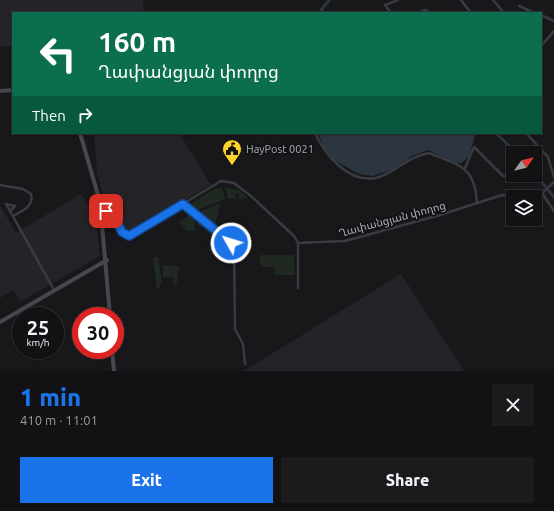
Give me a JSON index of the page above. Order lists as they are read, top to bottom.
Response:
{
  "streets": {
    "street": ["Ղափանցյան փողոց"]
  },
  "places": {
    "public building": ["HayPost 0021"]
  },
  "north": "top right",
  "page": {
    "turn": ["160 m", "Ղափանցյան փողոց"],
    "then": "Then",
    "speed": "25 km/h",
    "limit": "30",
    "heading": ["1 min", "410 m · 11:01"],
    "buttons": ["Exit", "Share"]
  }
}
